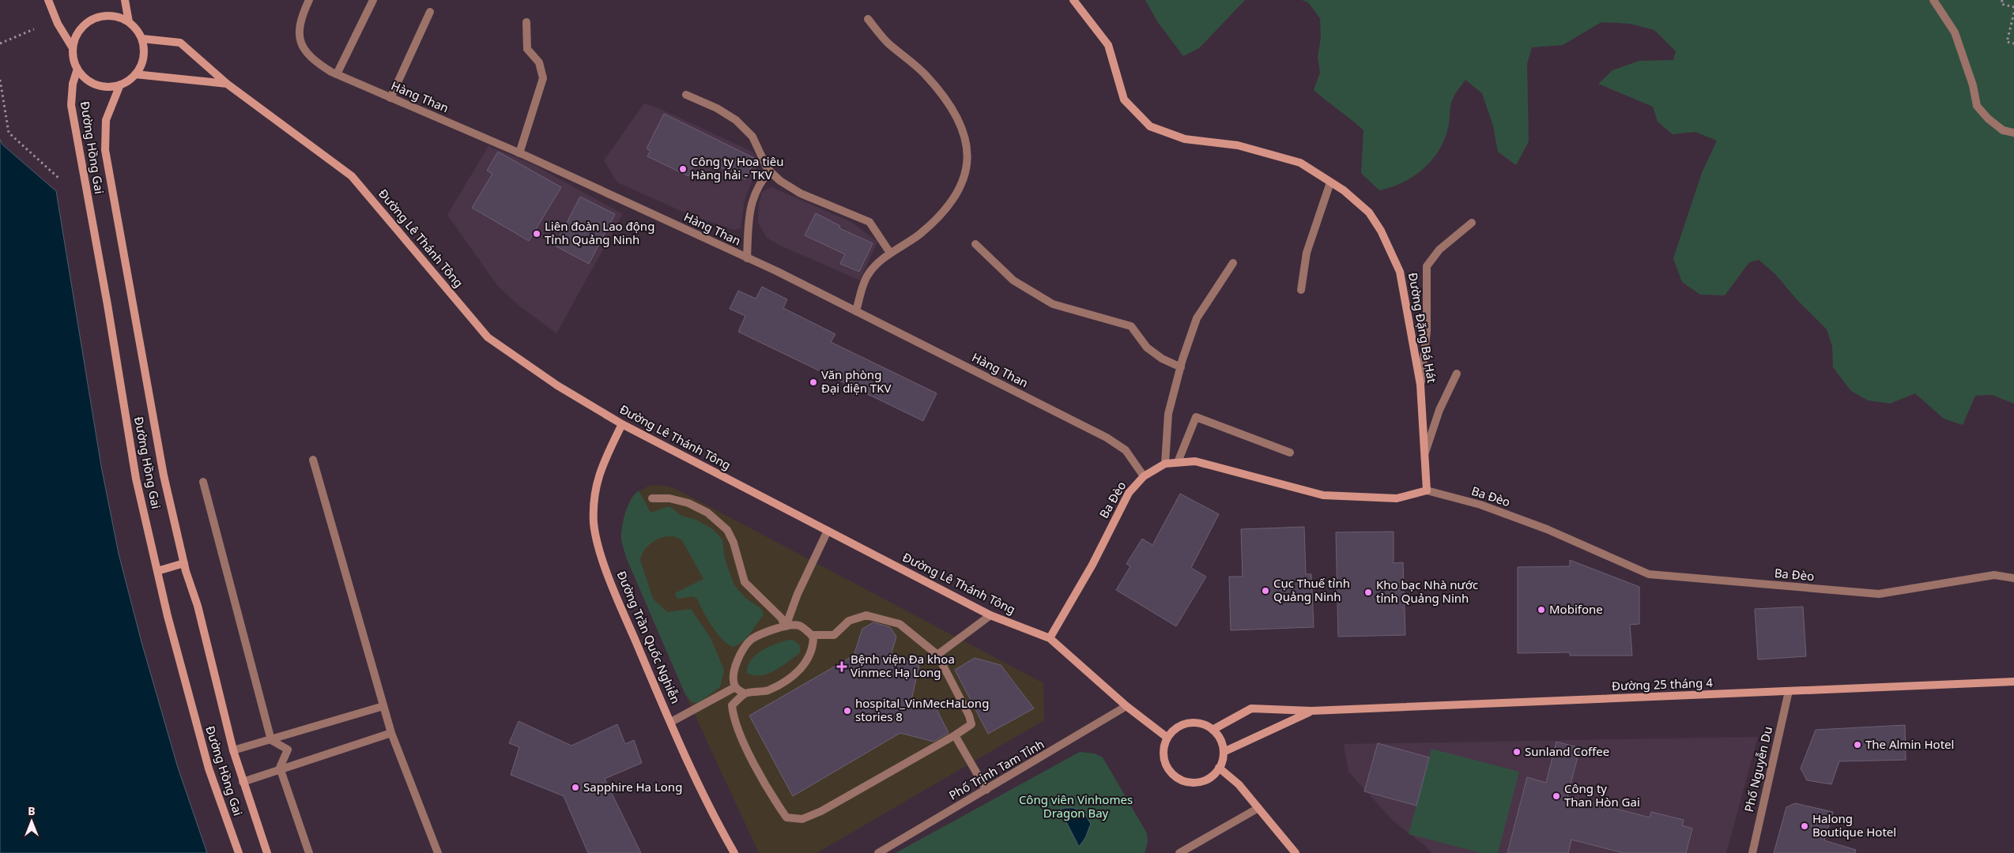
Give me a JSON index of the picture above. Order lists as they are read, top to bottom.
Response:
{
  "streets": {
    "street": [
      "Hàng Than",
      "Đường Hồng Gai",
      "Đường Lê Thánh Tông",
      "Đường Đặng Bá Hát",
      "Ba Đèo",
      "Đường Trần Quốc Nghiễn",
      "Đường 25 tháng 4",
      "Phố Nguyễn Du",
      "Phố Trịnh Tam Tỉnh"
    ]
  },
  "crossings": [
    ["Hàng Than", "Ba Đèo"],
    ["Đường Hồng Gai", "Đường Lê Thánh Tông"],
    ["Đường Lê Thánh Tông", "Ba Đèo"],
    ["Đường Lê Thánh Tông", "Đường Trần Quốc Nghiễn"],
    ["Đường Lê Thánh Tông", "Đường 25 tháng 4"],
    ["Đường Lê Thánh Tông", "Phố Trịnh Tam Tỉnh"],
    ["Đường Đặng Bá Hát", "Ba Đèo"],
    ["Đường 25 tháng 4", "Phố Nguyễn Du"]
  ],
  "parks": ["Công viên Vinhomes Dragon Bay"],
  "places": {
    "other": [
      "Công ty Hoa tiêu Hàng hải - TKV",
      "Liên đoàn Lao động Tỉnh Quảng Ninh",
      "Văn phòng Đại diện TKV",
      "Cục Thuế tỉnh Quảng Ninh",
      "Kho bạc Nhà nước tỉnh Quảng Ninh",
      "Mobifone",
      "hospital_VinMecHaLong stories 8",
      "The Almin Hotel",
      "Sunland Coffee",
      "Sapphire Ha Long",
      "Công ty Than Hòn Gai",
      "Halong Boutique Hotel"
    ],
    "health": ["Bệnh viện Đa khoa Vinmec Hạ Long"]
  },
  "north": "top"
}
